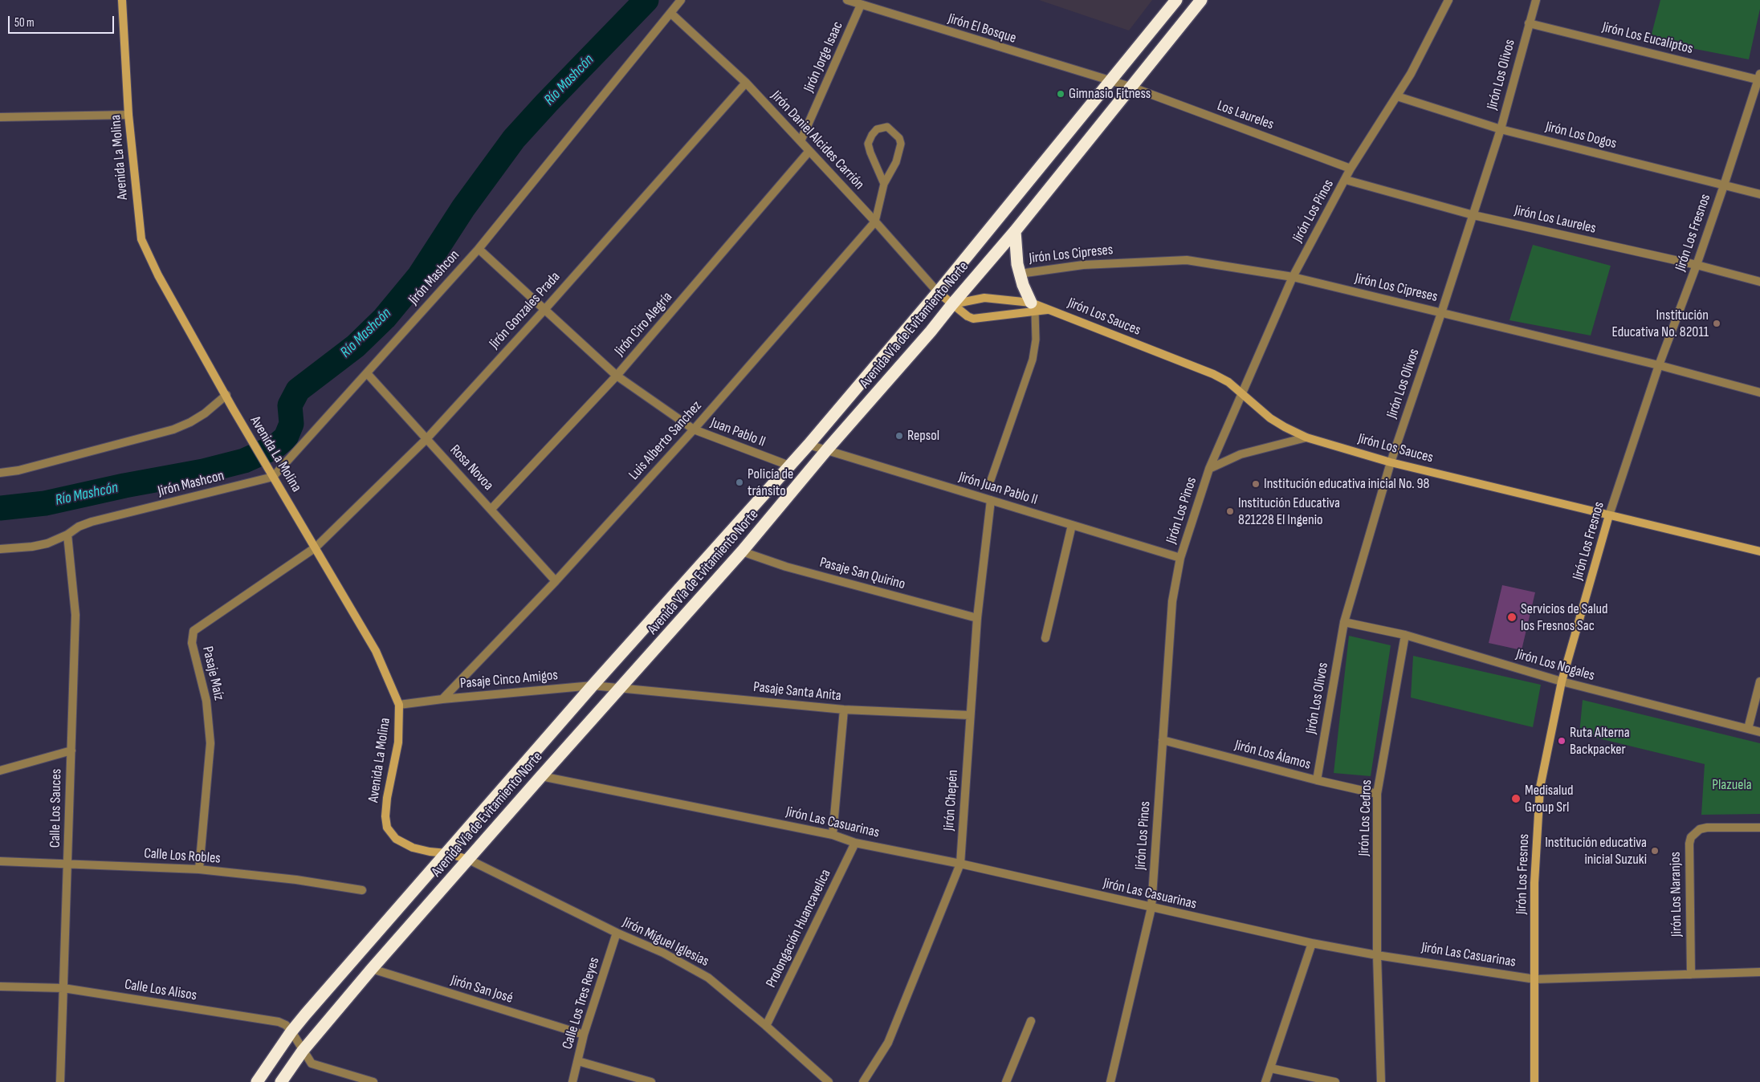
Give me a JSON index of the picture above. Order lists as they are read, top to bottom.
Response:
{
  "streets": {
    "highway": ["Avenida Vía de Evitamiento Norte"],
    "street": [
      "Jirón El Bosque",
      "Jirón Los Eucaliptos",
      "Jirón Jorge Isaac",
      "Jirón Los Olivos",
      "Los Laureles",
      "Jirón Los Dogos",
      "Jirón Daniel Alcides Carrión",
      "Avenida La Molina",
      "Jirón Los Pinos",
      "Jirón Los Laureles",
      "Jirón Los Fresnos",
      "Jirón Los Cipreses",
      "Jirón Mashcon",
      "Jirón Gonzales Prada",
      "Jirón Los Sauces",
      "Jirón Ciro Alegría",
      "Juan Pablo II",
      "Luis Alberto Sanchez",
      "Rosa Novoa",
      "Jirón Juan Pablo II",
      "Pasaje San Quirino",
      "Jirón Los Nogales",
      "Pasaje Maíz",
      "Pasaje Cinco Amigos",
      "Pasaje Santa Anita",
      "Jirón Los Álamos",
      "Jirón Chepén",
      "Calle Los Sauces",
      "Jirón Los Cedros",
      "Jirón Las Casuarinas",
      "Calle Los Robles",
      "Jirón Los Naranjos",
      "Prolongación Huancavelica",
      "Jirón Miguel Iglesias",
      "Jirón San José",
      "Calle Los Alisos",
      "Calle Los Tres Reyes"
    ]
  },
  "crossings": [
    ["Jirón El Bosque", "Jirón Jorge Isaac"],
    ["Jirón El Bosque", "Los Laureles"],
    ["Jirón El Bosque", "Avenida Vía de Evitamiento Norte"],
    ["Jirón Los Eucaliptos", "Jirón Los Olivos"],
    ["Jirón Los Eucaliptos", "Jirón Los Fresnos"],
    ["Jirón Jorge Isaac", "Jirón Daniel Alcides Carrión"],
    ["Jirón Los Olivos", "Jirón Los Dogos"],
    ["Jirón Los Olivos", "Jirón Los Laureles"],
    ["Jirón Los Olivos", "Jirón Los Cipreses"],
    ["Jirón Los Olivos", "Jirón Los Sauces"],
    ["Jirón Los Olivos", "Jirón Los Nogales"],
    ["Jirón Los Olivos", "Jirón Los Álamos"],
    ["Los Laureles", "Jirón Los Pinos"],
    ["Los Laureles", "Avenida Vía de Evitamiento Norte"],
    ["Jirón Los Dogos", "Jirón Los Pinos"],
    ["Jirón Los Dogos", "Jirón Los Fresnos"],
    ["Jirón Daniel Alcides Carrión", "Jirón Mashcon"],
    ["Jirón Daniel Alcides Carrión", "Jirón Gonzales Prada"],
    ["Jirón Daniel Alcides Carrión", "Jirón Ciro Alegría"],
    ["Jirón Daniel Alcides Carrión", "Avenida Vía de Evitamiento Norte"],
    ["Jirón Daniel Alcides Carrión", "Luis Alberto Sanchez"],
    ["Avenida La Molina", "Jirón Mashcon"],
    ["Avenida La Molina", "Jirón Gonzales Prada"],
    ["Avenida La Molina", "Avenida Vía de Evitamiento Norte"],
    ["Avenida La Molina", "Pasaje Maíz"],
    ["Avenida La Molina", "Pasaje Cinco Amigos"],
    ["Avenida La Molina", "Jirón Miguel Iglesias"],
    ["Jirón Los Pinos", "Jirón Los Laureles"],
    ["Jirón Los Pinos", "Jirón Los Cipreses"],
    ["Jirón Los Pinos", "Jirón Los Sauces"],
    ["Jirón Los Pinos", "Jirón Juan Pablo II"],
    ["Jirón Los Pinos", "Jirón Los Álamos"],
    ["Jirón Los Pinos", "Jirón Las Casuarinas"],
    ["Jirón Los Laureles", "Jirón Los Fresnos"],
    ["Jirón Los Fresnos", "Jirón Los Cipreses"],
    ["Jirón Los Fresnos", "Jirón Los Sauces"],
    ["Jirón Los Fresnos", "Jirón Los Nogales"],
    ["Jirón Los Fresnos", "Jirón Las Casuarinas"],
    ["Jirón Mashcon", "Juan Pablo II"],
    ["Jirón Mashcon", "Rosa Novoa"],
    ["Jirón Mashcon", "Calle Los Sauces"],
    ["Jirón Gonzales Prada", "Juan Pablo II"],
    ["Jirón Gonzales Prada", "Rosa Novoa"],
    ["Jirón Gonzales Prada", "Pasaje Maíz"],
    ["Jirón Los Sauces", "Avenida Vía de Evitamiento Norte"],
    ["Jirón Ciro Alegría", "Juan Pablo II"],
    ["Jirón Ciro Alegría", "Rosa Novoa"],
    ["Avenida Vía de Evitamiento Norte", "Juan Pablo II"],
    ["Avenida Vía de Evitamiento Norte", "Jirón Juan Pablo II"],
    ["Avenida Vía de Evitamiento Norte", "Pasaje San Quirino"],
    ["Avenida Vía de Evitamiento Norte", "Pasaje Cinco Amigos"],
    ["Avenida Vía de Evitamiento Norte", "Pasaje Santa Anita"],
    ["Avenida Vía de Evitamiento Norte", "Jirón Las Casuarinas"],
    ["Avenida Vía de Evitamiento Norte", "Jirón Miguel Iglesias"],
    ["Avenida Vía de Evitamiento Norte", "Jirón San José"],
    ["Avenida Vía de Evitamiento Norte", "Calle Los Alisos"],
    ["Juan Pablo II", "Luis Alberto Sanchez"],
    ["Luis Alberto Sanchez", "Rosa Novoa"],
    ["Luis Alberto Sanchez", "Pasaje Cinco Amigos"],
    ["Jirón Juan Pablo II", "Jirón Chepén"],
    ["Pasaje San Quirino", "Jirón Chepén"],
    ["Jirón Los Nogales", "Jirón Los Cedros"],
    ["Pasaje Maíz", "Calle Los Robles"],
    ["Pasaje Cinco Amigos", "Pasaje Santa Anita"],
    ["Pasaje Santa Anita", "Jirón Chepén"],
    ["Jirón Los Álamos", "Jirón Los Cedros"],
    ["Jirón Chepén", "Jirón Las Casuarinas"],
    ["Calle Los Sauces", "Calle Los Robles"],
    ["Calle Los Sauces", "Calle Los Alisos"],
    ["Jirón Los Cedros", "Jirón Las Casuarinas"],
    ["Jirón Las Casuarinas", "Jirón Los Naranjos"],
    ["Jirón Las Casuarinas", "Prolongación Huancavelica"],
    ["Prolongación Huancavelica", "Jirón Miguel Iglesias"],
    ["Jirón Miguel Iglesias", "Calle Los Tres Reyes"],
    ["Jirón San José", "Calle Los Tres Reyes"]
  ],
  "water": ["Río Mashcón"],
  "parks": ["Plazuela"],
  "places": [
    "Gimnasio Fitness",
    "Institución Educativa No. 82011",
    "Repsol",
    "Policía de tránsito",
    "Institución educativa inicial No. 98",
    "Institución Educativa 821228 El Ingenio",
    "Servicios de Salud los Fresnos Sac",
    "Ruta Alterna Backpacker",
    "Medisalud Group Srl",
    "Institución educativa inicial Suzuki"
  ],
  "scale_bar": "50 m"
}
